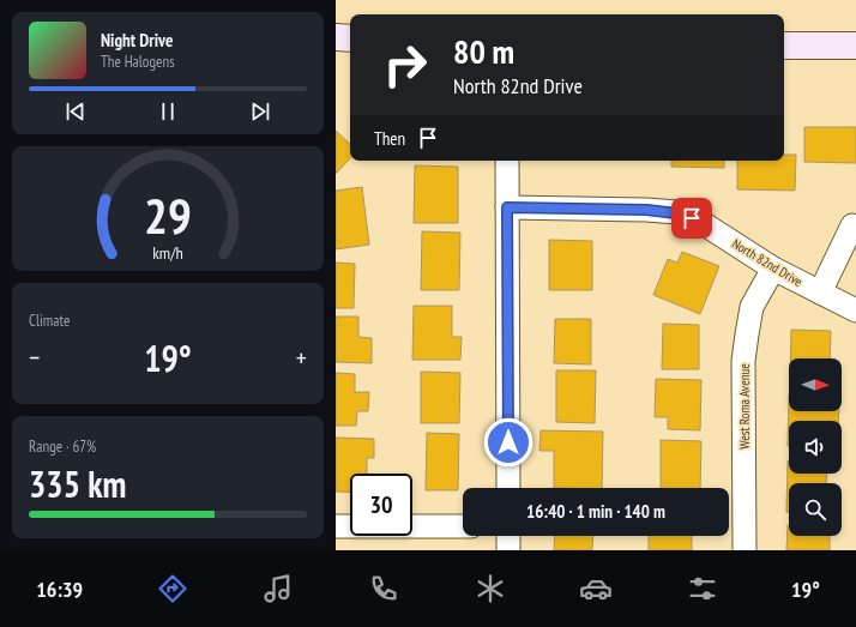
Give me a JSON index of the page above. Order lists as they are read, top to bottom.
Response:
{
  "streets": {
    "street": ["North 82nd Drive", "West Roma Avenue"]
  },
  "crossings": [
    ["North 82nd Drive", "West Roma Avenue"]
  ],
  "north": "right",
  "page": {
    "turn": ["80 m", "North 82nd Drive"],
    "song": ["Night Drive", "The Halogens"],
    "then": "Then",
    "tile": [
      "Climate",
      ["Range · 67%", "335 km"]
    ],
    "heat": ["−", "19°", "+"],
    "limit": "30",
    "trip": "16:40 · 1 min · 140 m",
    "tabs": ["16:39", "19°"],
    "gauge": ["29", "km/h"]
  }
}
